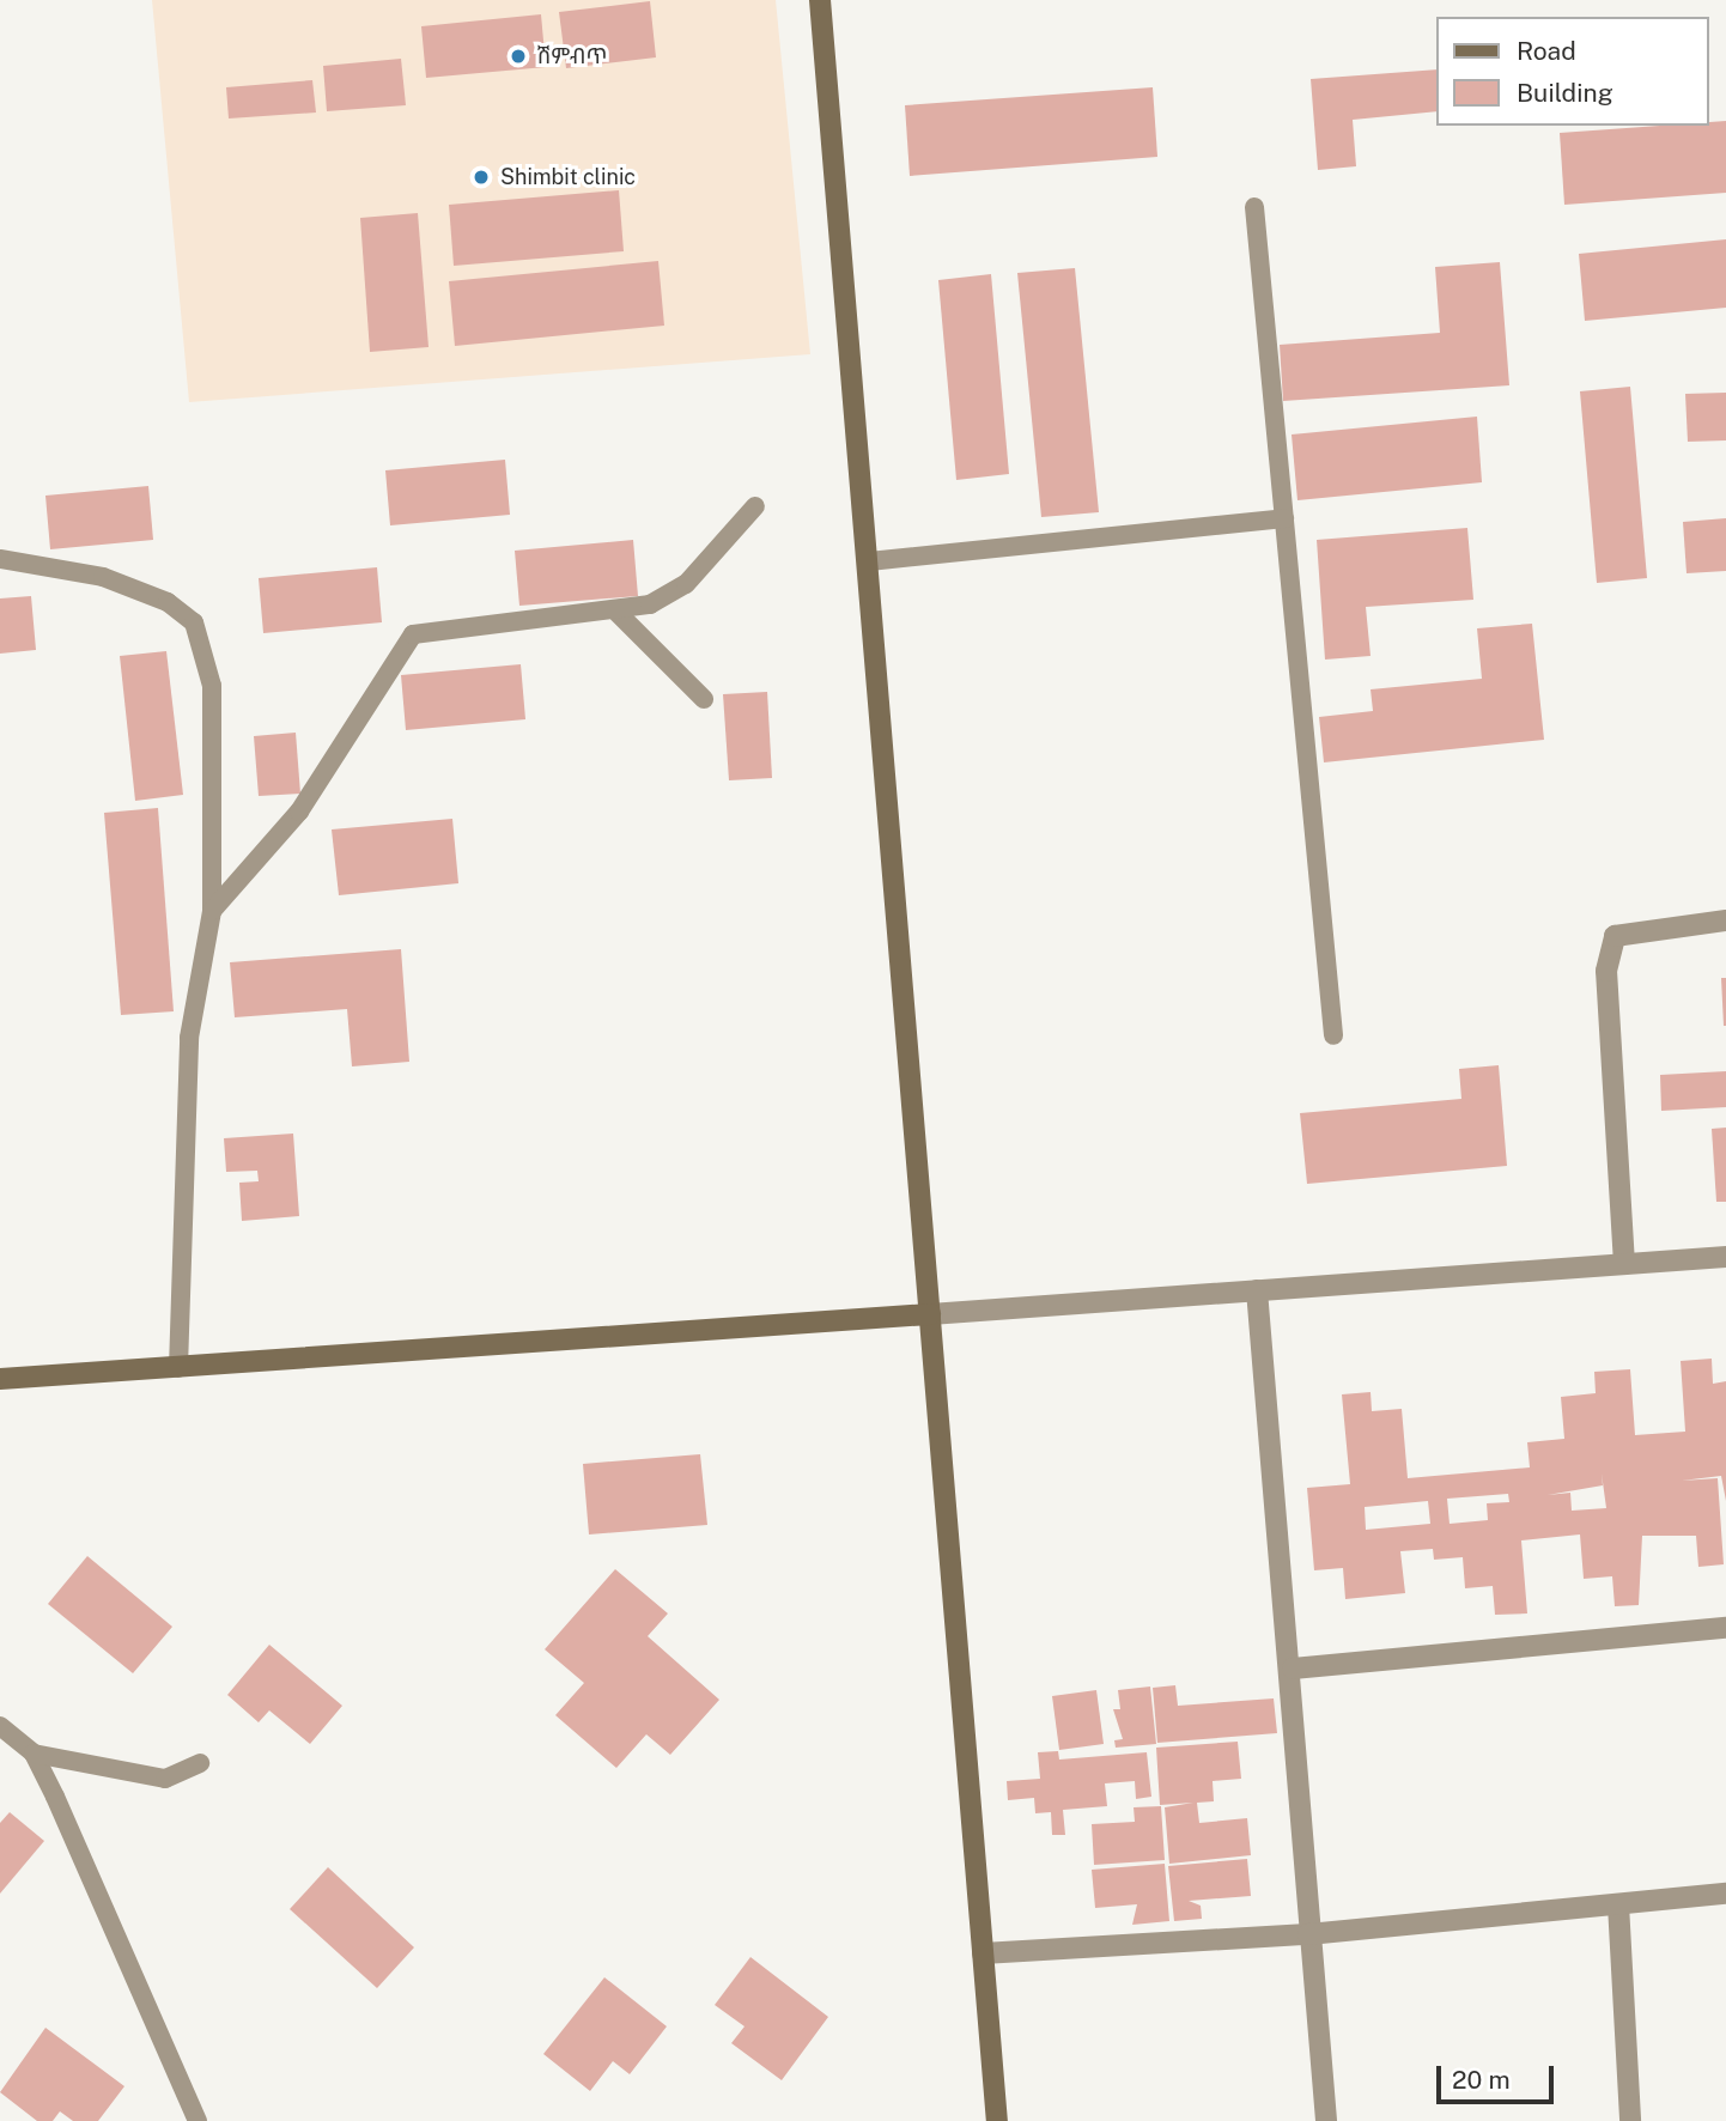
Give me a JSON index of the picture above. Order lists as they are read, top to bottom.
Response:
{
  "places": ["ሽምብጥ", "Shimbit clinic"],
  "legend": ["Road", "Building"],
  "scale_bar": "20 m"
}
